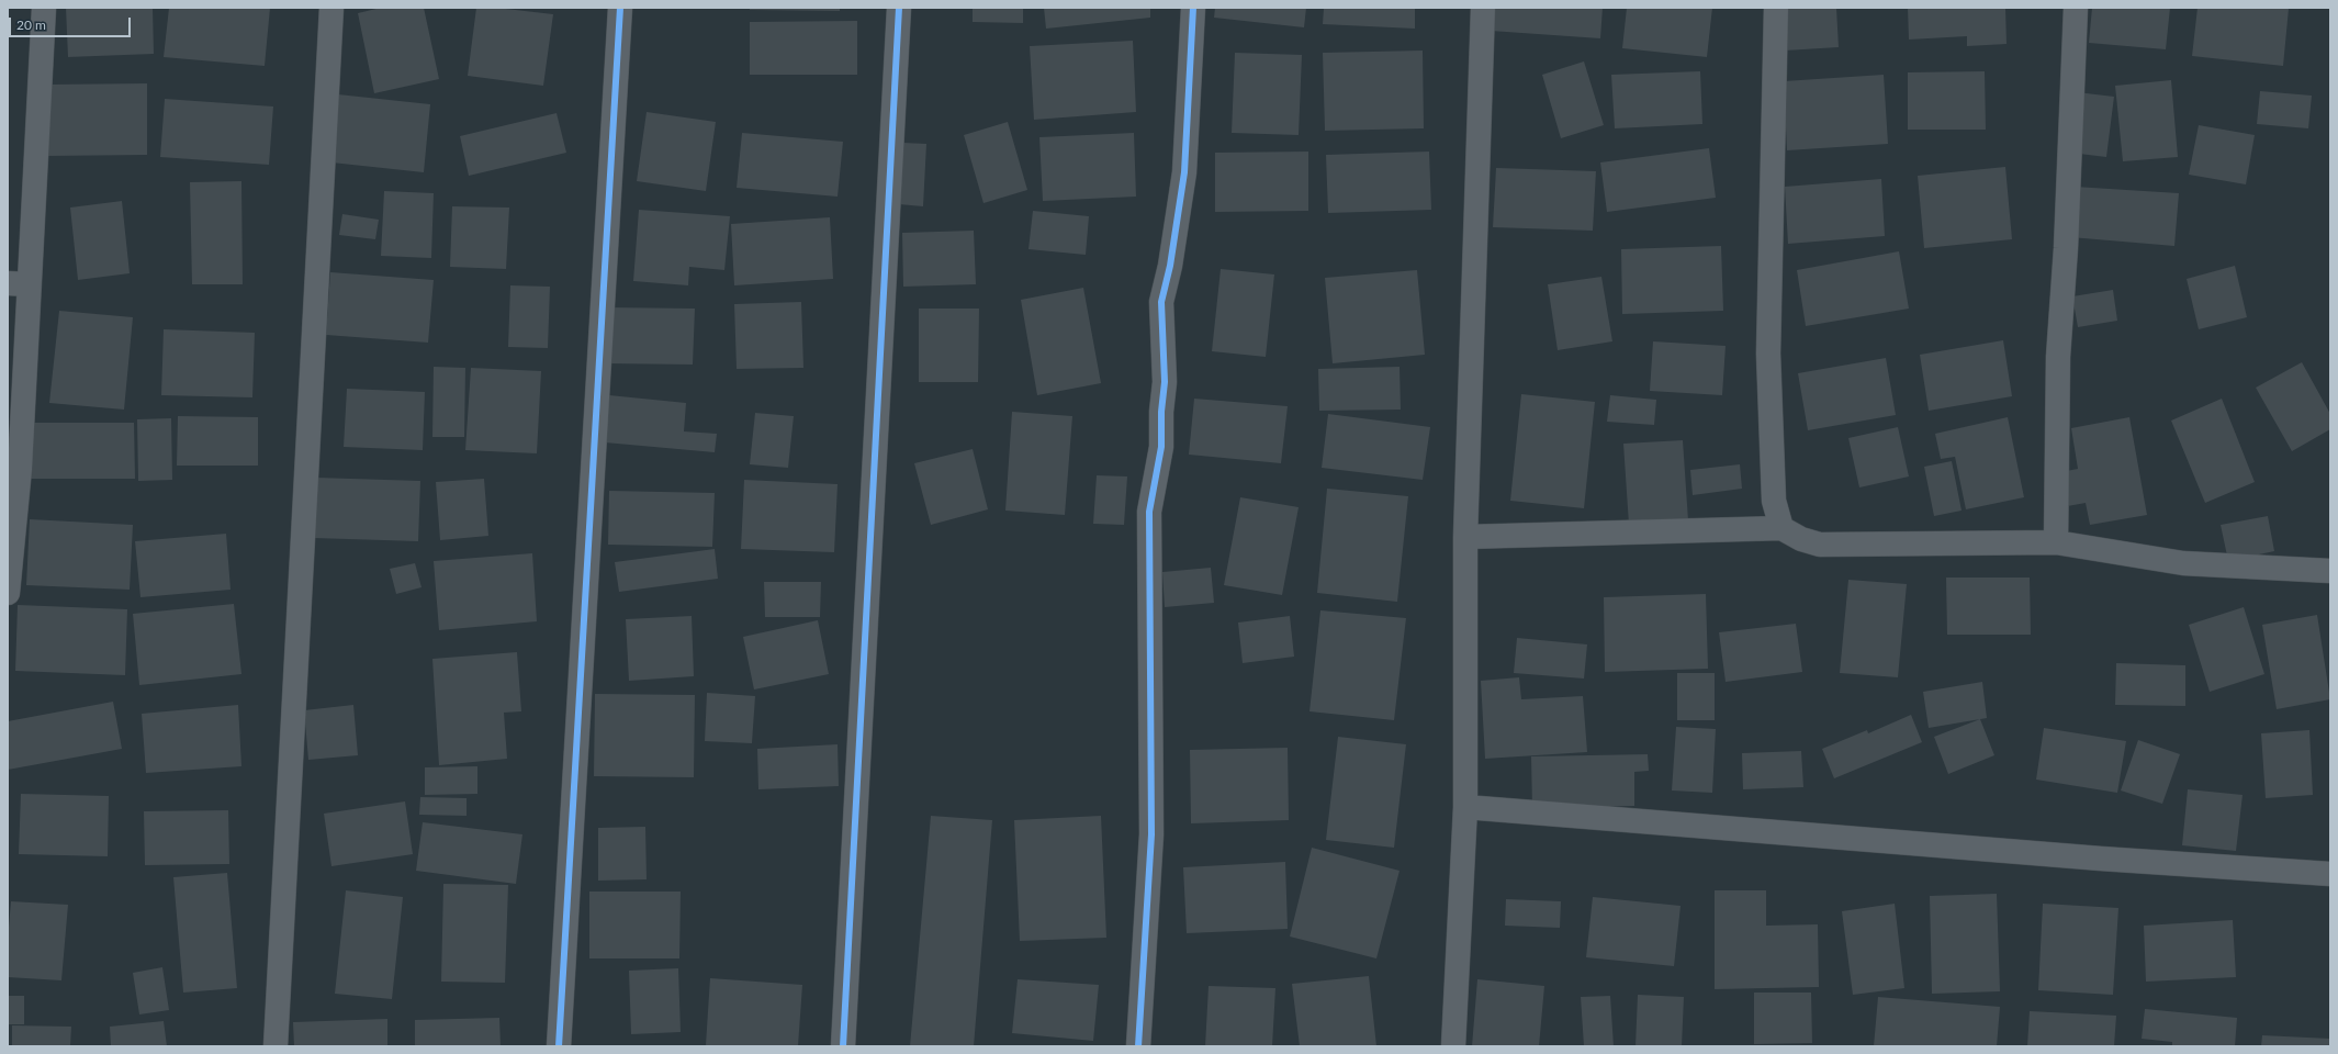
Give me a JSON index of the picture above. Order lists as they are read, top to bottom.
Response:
{
  "scale_bar": "20 m"
}
